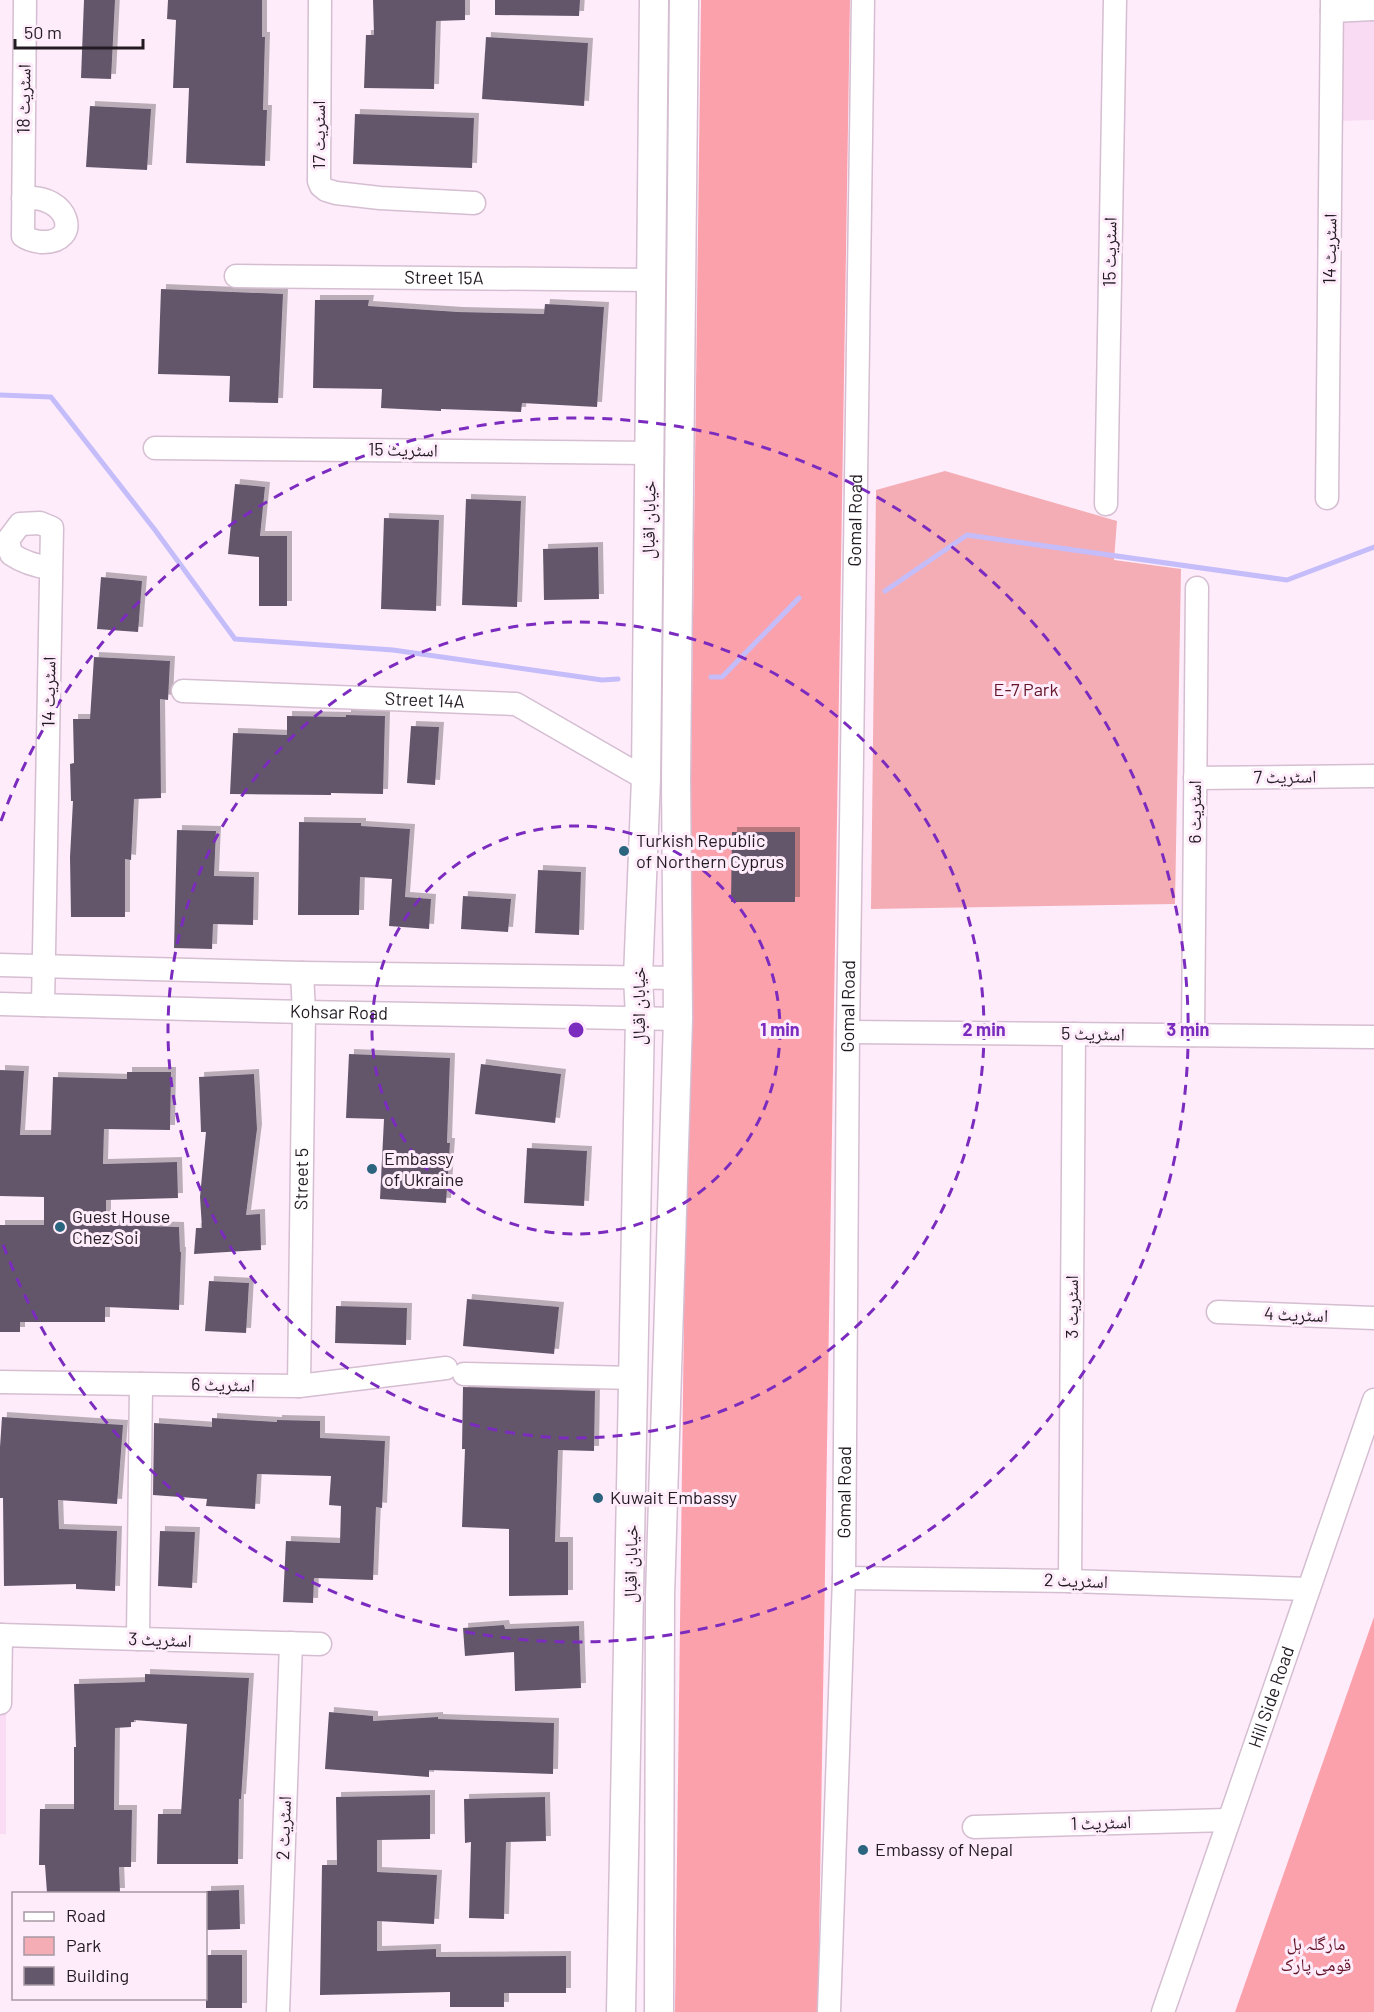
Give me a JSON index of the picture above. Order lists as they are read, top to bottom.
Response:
{
  "streets": {
    "main road": ["خیابان اقبال"],
    "street": [
      "اسٹریٹ 18",
      "اسٹریٹ 17",
      "اسٹریٹ 14",
      "اسٹریٹ 15",
      "Street 15A",
      "Gomal Road",
      "Street 14A",
      "اسٹریٹ 7",
      "اسٹریٹ 6",
      "Kohsar Road",
      "اسٹریٹ 5",
      "Street 5",
      "اسٹریٹ 3",
      "اسٹریٹ 4",
      "اسٹریٹ 2",
      "Hill Side Road",
      "اسٹریٹ 1"
    ]
  },
  "crossings": [
    ["اسٹریٹ 15", "خیابان اقبال"],
    ["Street 15A", "خیابان اقبال"],
    ["خیابان اقبال", "Street 14A"],
    ["خیابان اقبال", "اسٹریٹ 6"],
    ["خیابان اقبال", "Kohsar Road"],
    ["Gomal Road", "اسٹریٹ 5"],
    ["Gomal Road", "اسٹریٹ 2"],
    ["اسٹریٹ 7", "اسٹریٹ 6"],
    ["اسٹریٹ 6", "اسٹریٹ 5"],
    ["اسٹریٹ 6", "Street 5"],
    ["Kohsar Road", "Street 5"],
    ["اسٹریٹ 5", "اسٹریٹ 3"],
    ["اسٹریٹ 3", "اسٹریٹ 2"],
    ["اسٹریٹ 2", "Hill Side Road"],
    ["Hill Side Road", "اسٹریٹ 1"]
  ],
  "parks": ["E-7 Park", "مارگلہ ہل قومی پارک"],
  "places": [
    "Turkish Republic of Northern Cyprus",
    "Embassy of Ukraine",
    "Guest House Chez Soi",
    "Kuwait Embassy",
    "Embassy of Nepal"
  ],
  "legend": ["Road", "Park", "Building"],
  "scale_bar": "50 m",
  "rings": ["1 min", "2 min", "3 min"]
}
